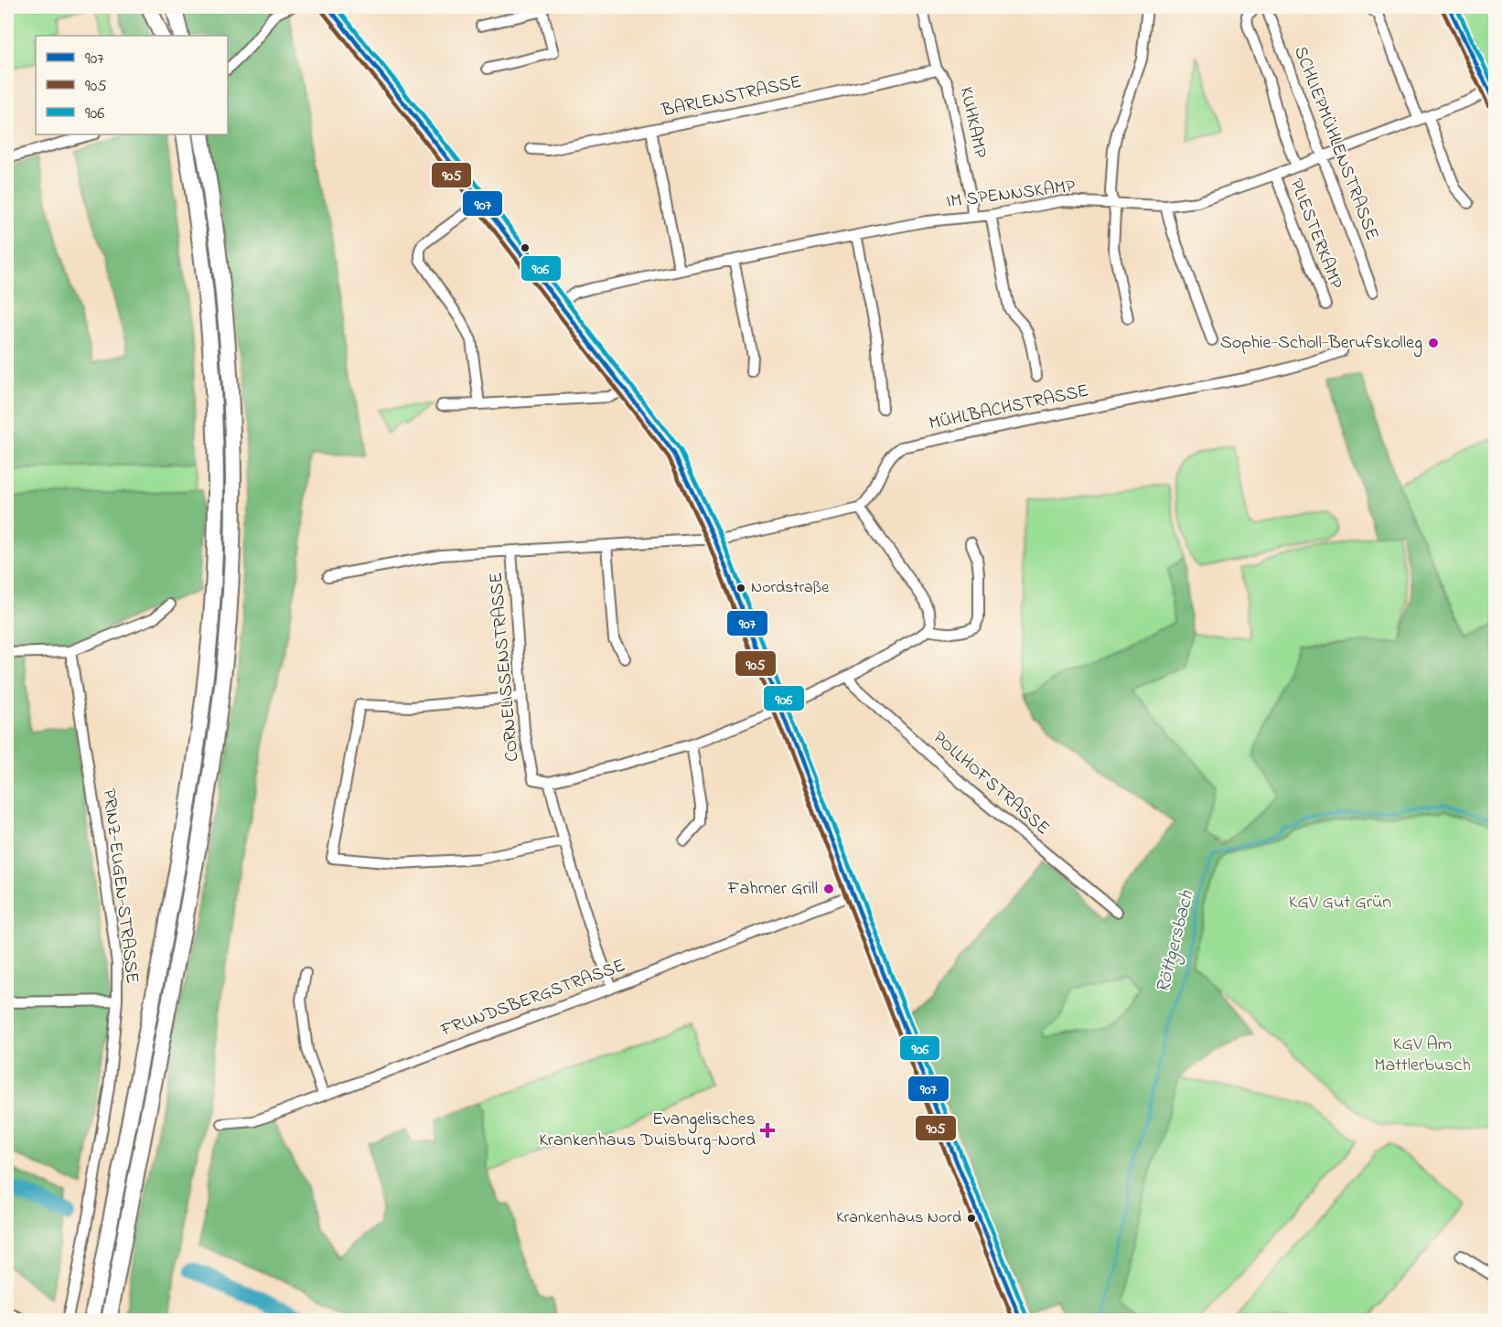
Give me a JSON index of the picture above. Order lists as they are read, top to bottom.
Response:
{
  "streets": {
    "street": [
      "BARLENSTRASSE",
      "KUHKAMP",
      "SCHLIEPMÜHLENSTRASSE",
      "IM SPENNSKAMP",
      "PLIESTERKAMP",
      "MÜHLBACHSTRASSE",
      "CORNELISSENSTRASSE",
      "POLLHOFSTRASSE",
      "PRINZ-EUGEN-STRASSE",
      "FRUNDSBERGSTRASSE"
    ]
  },
  "crossings": [
    ["BARLENSTRASSE", "KUHKAMP"],
    ["KUHKAMP", "IM SPENNSKAMP"],
    ["SCHLIEPMÜHLENSTRASSE", "IM SPENNSKAMP"],
    ["IM SPENNSKAMP", "PLIESTERKAMP"]
  ],
  "water": ["Röttgersbach"],
  "parks": ["KGV Gut Grün", "KGV Am Mattlerbusch"],
  "places": {
    "other": [
      "Sophie-Scholl-Berufskolleg",
      "Nordstraße",
      "Fahrner Grill",
      "Krankenhaus Nord"
    ],
    "health": ["Evangelisches Krankenhaus Duisburg-Nord"]
  },
  "lines": ["transit line 907", "transit line 906", "transit line 905"],
  "legend": ["907", "905", "906"]
}
